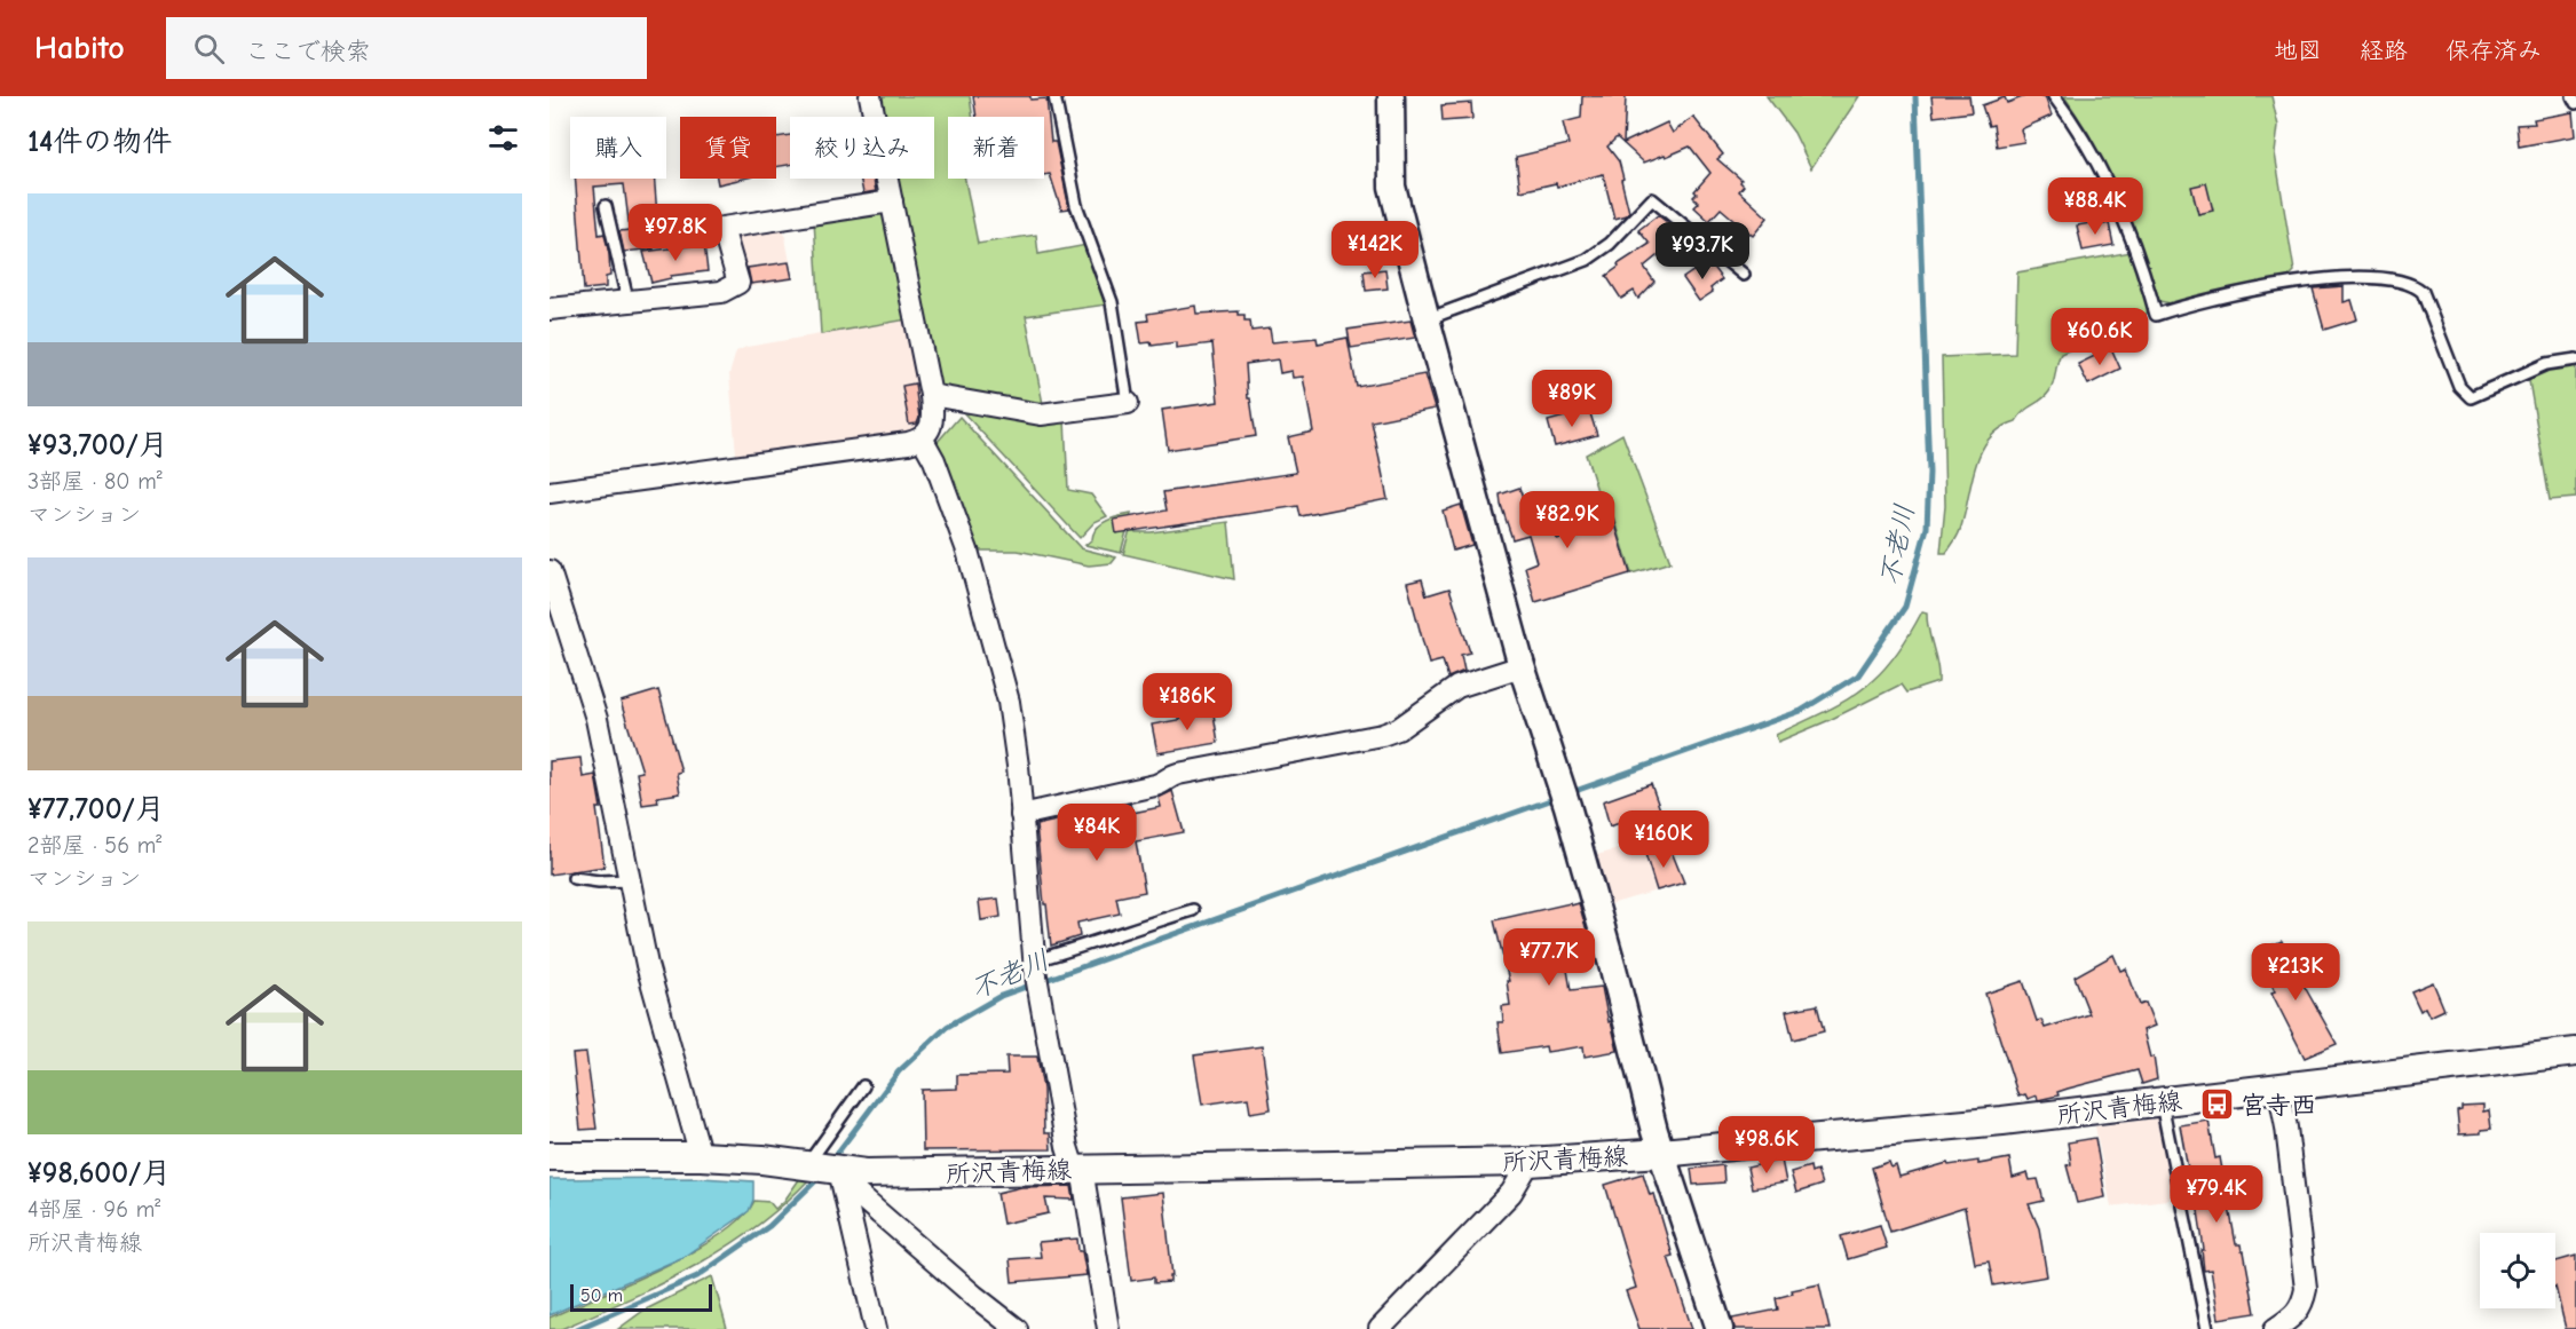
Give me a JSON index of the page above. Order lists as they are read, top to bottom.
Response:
{
  "streets": {
    "main road": ["所沢青梅線"]
  },
  "water": ["不老川"],
  "places": {
    "bus stop": ["宮寺西"]
  },
  "scale_bar": "50 m",
  "page": {
    "header": "Habito",
    "search": "ここで検索",
    "nav": ["地図", "経路", "保存済み"],
    "heading": "14件の物件",
    "chip": [
      "購入",
      "賃貸",
      "絞り込み",
      "新着"
    ],
    "price": [
      "¥88.4K",
      "¥97.8K",
      "¥142K",
      "¥93.7K",
      "¥60.6K",
      "¥89K",
      "¥82.9K",
      "¥186K",
      "¥84K",
      "¥160K",
      "¥77.7K",
      "¥213K",
      "¥98.6K",
      "¥79.4K"
    ],
    "list": [
      {
        "name": "¥93,700/月",
        "note": "3部屋 · 80 m² · マンション"
      },
      {
        "name": "¥77,700/月",
        "note": "2部屋 · 56 m² · マンション"
      },
      {
        "name": "¥98,600/月",
        "note": "4部屋 · 96 m² · 所沢青梅線"
      }
    ],
    "scale": "50 m"
  }
}
